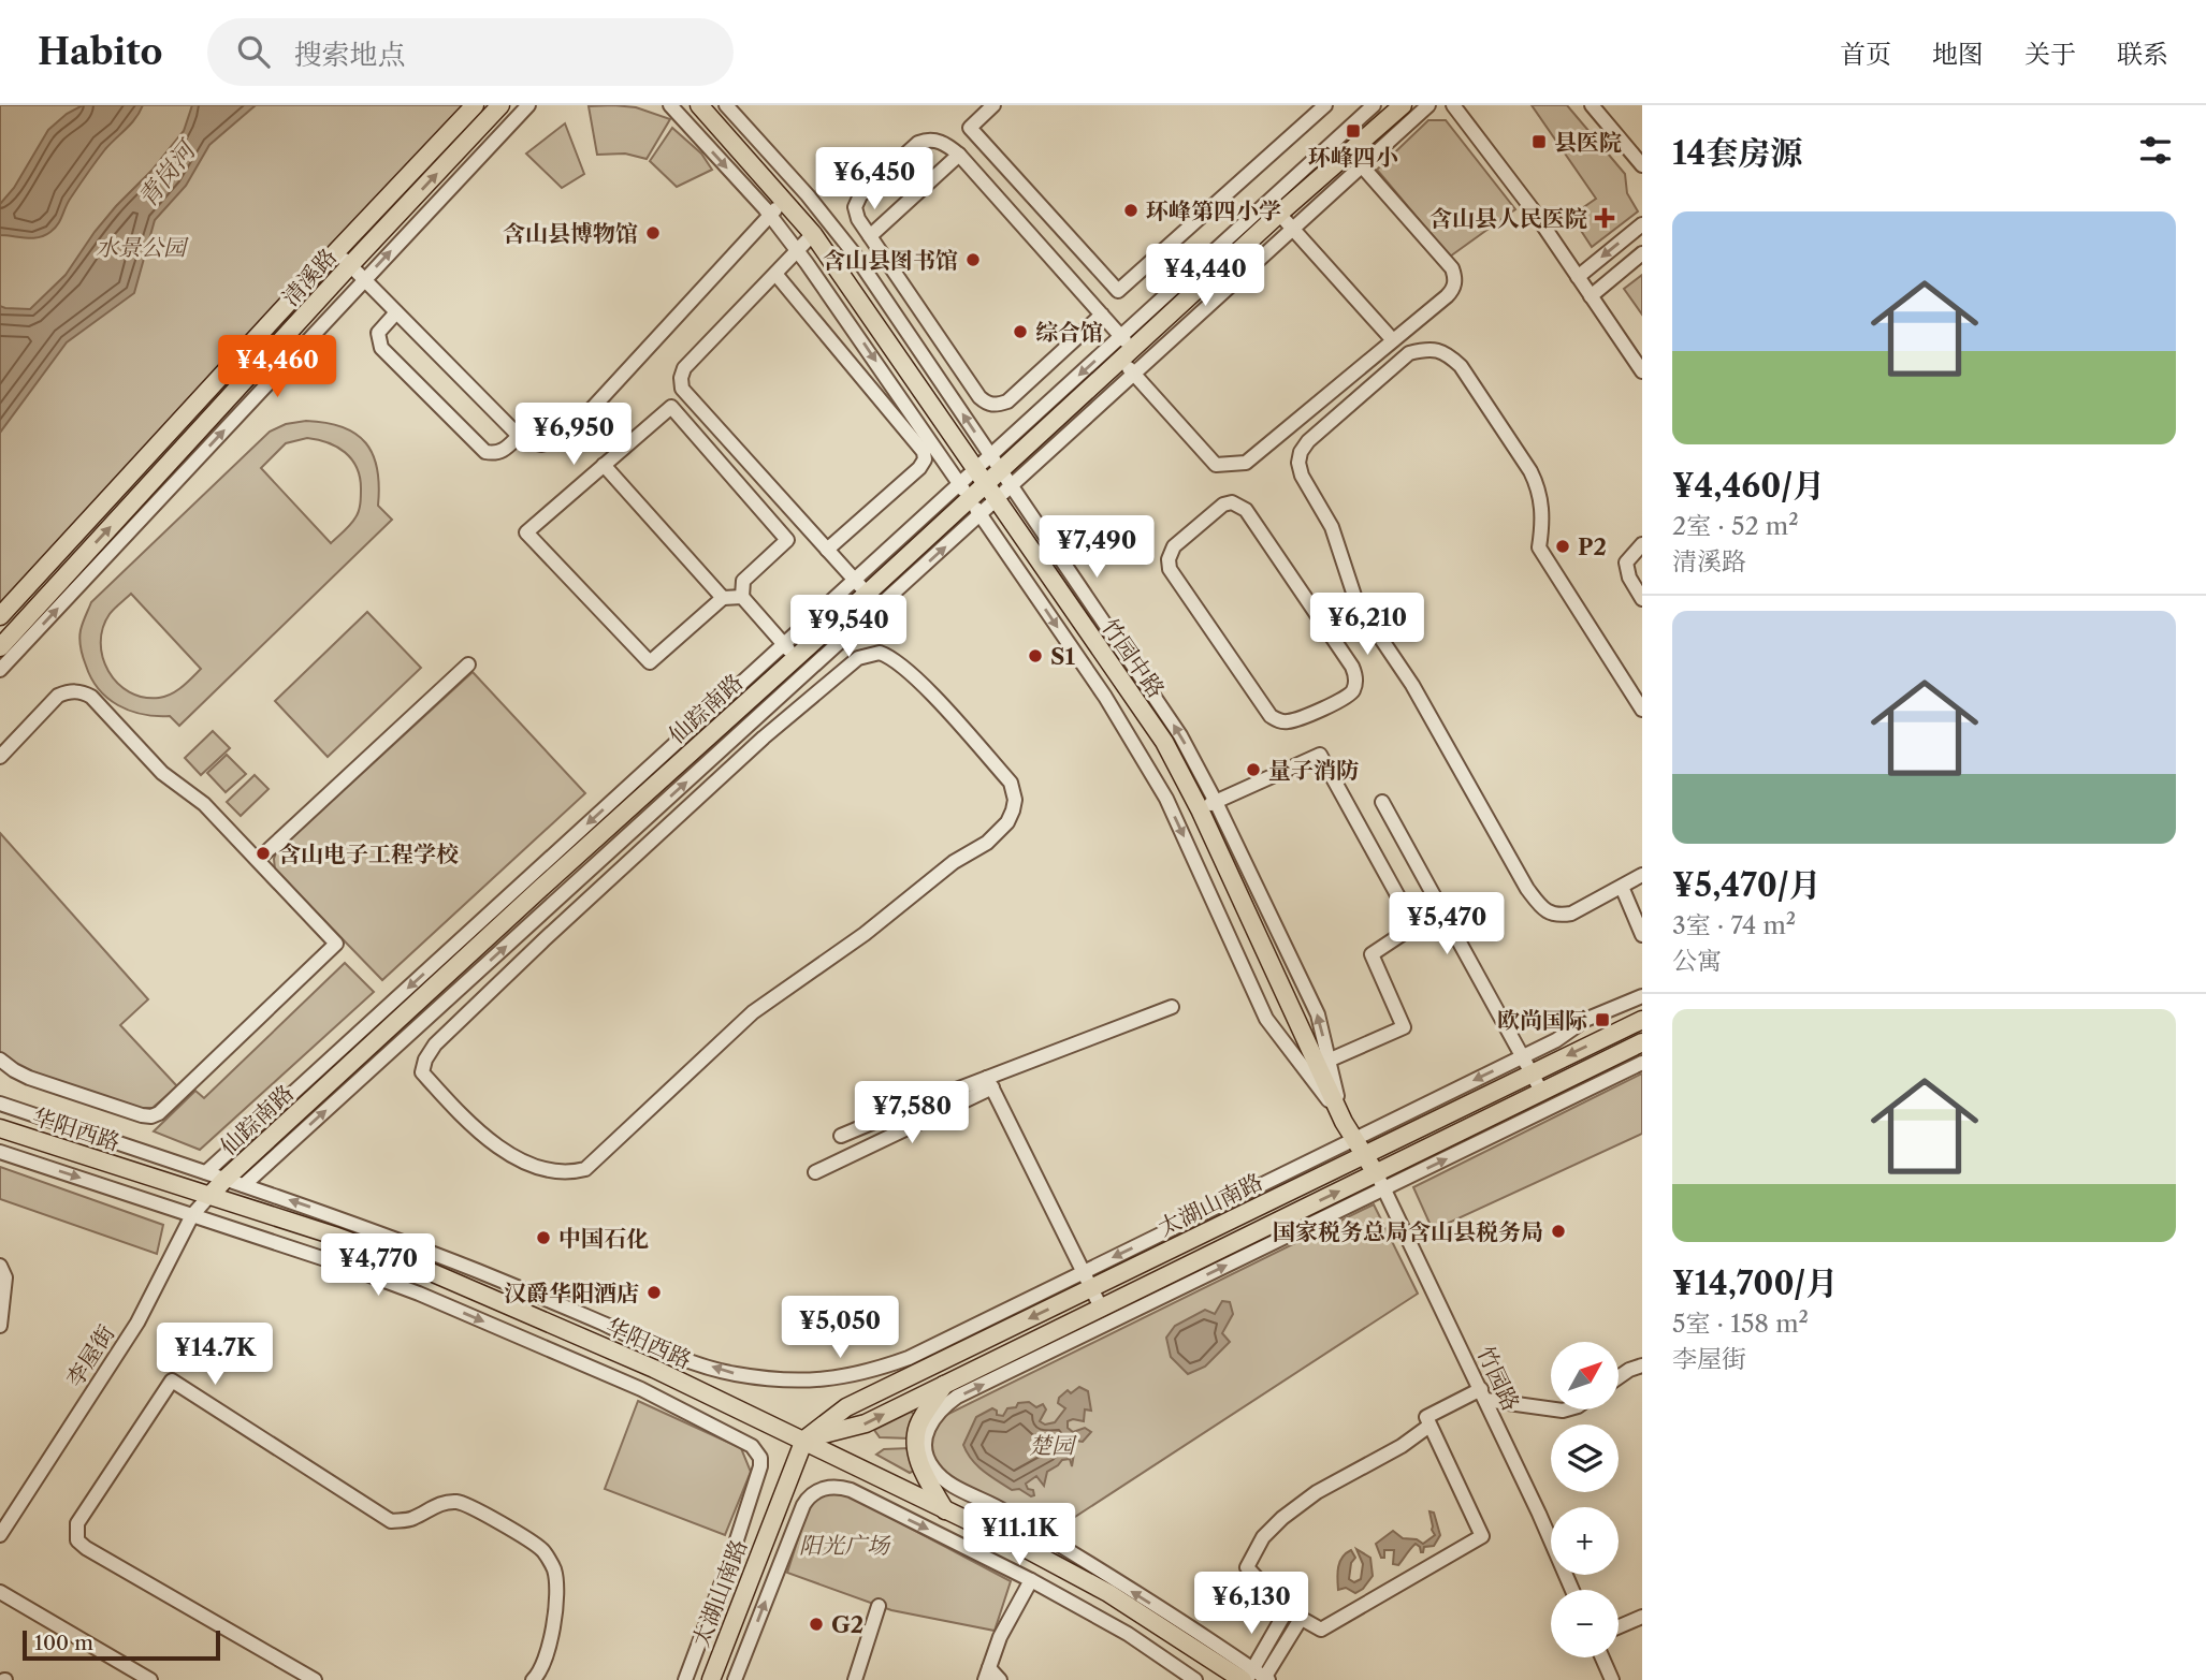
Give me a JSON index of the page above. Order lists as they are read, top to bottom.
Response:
{
  "streets": {
    "main road": [
      "清溪路",
      "竹园中路",
      "仙踪南路",
      "华阳西路",
      "太湖山南路"
    ],
    "street": ["李屋街", "竹园路"]
  },
  "crossings": [
    ["竹园中路", "仙踪南路"],
    ["竹园中路", "太湖山南路"],
    ["竹园中路", "竹园路"],
    ["仙踪南路", "华阳西路"],
    ["仙踪南路", "李屋街"],
    ["华阳西路", "太湖山南路"],
    ["华阳西路", "李屋街"],
    ["太湖山南路", "竹园路"]
  ],
  "water": ["青岗河"],
  "parks": ["水景公园", "楚园", "阳光广场"],
  "places": {
    "transit": ["环峰四小", "县医院", "欧尚国际"],
    "other": [
      "环峰第四小学",
      "含山县博物馆",
      "含山县图书馆",
      "综合馆",
      "P2",
      "S1",
      "量子消防",
      "含山电子工程学校",
      "国家税务总局含山县税务局",
      "中国石化",
      "汉爵华阳酒店",
      "G2"
    ],
    "health": ["含山县人民医院"]
  },
  "scale_bar": "100 m",
  "north": "top right",
  "page": {
    "header": "Habito",
    "search": "搜索地点",
    "nav": [
      "首页",
      "地图",
      "关于",
      "联系"
    ],
    "heading": "14套房源",
    "price": [
      "¥6,450",
      "¥4,440",
      "¥4,460",
      "¥6,950",
      "¥7,490",
      "¥6,210",
      "¥9,540",
      "¥5,470",
      "¥7,580",
      "¥4,770",
      "¥5,050",
      "¥14.7K",
      "¥11.1K",
      "¥6,130"
    ],
    "list": [
      {
        "name": "¥4,460/月",
        "note": "2室 · 52 m² · 清溪路"
      },
      {
        "name": "¥5,470/月",
        "note": "3室 · 74 m² · 公寓"
      },
      {
        "name": "¥14,700/月",
        "note": "5室 · 158 m² · 李屋街"
      }
    ],
    "map_buttons": ["+", "−"],
    "scale": "100 m"
  }
}
